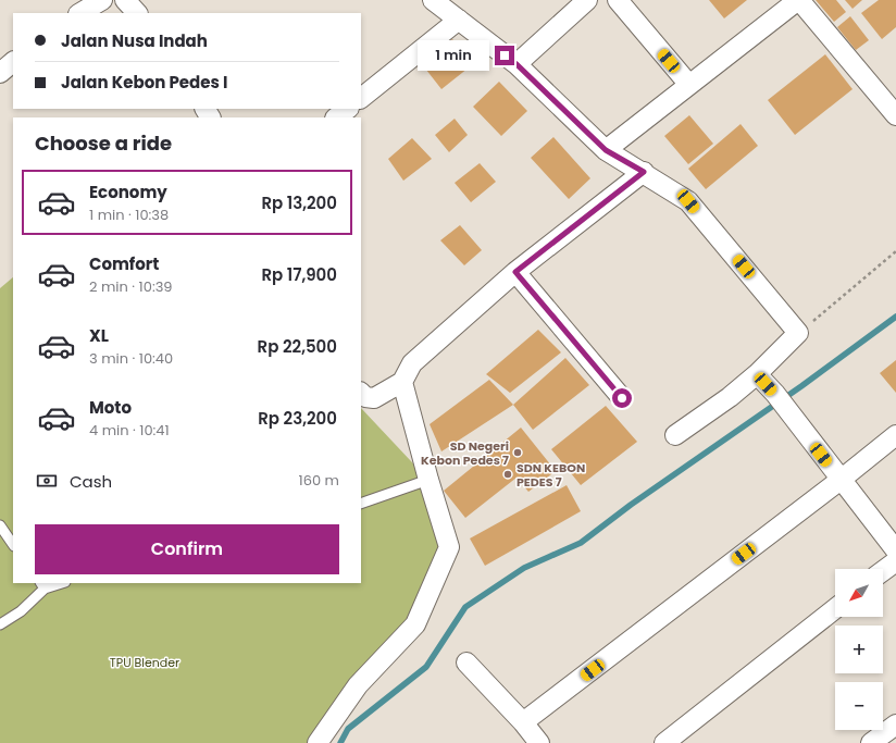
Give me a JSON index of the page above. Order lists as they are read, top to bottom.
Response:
{
  "parks": ["TPU Blender"],
  "places": ["SD Negeri Kebon Pedes 7", "SDN KEBON PEDES 7"],
  "north": "bottom left",
  "page": {
    "banner": ["Jalan Nusa Indah", "Jalan Kebon Pedes I"],
    "bubble": "1 min",
    "heading": "Choose a ride",
    "list": [
      {
        "name": "Economy",
        "note": "1 min · 10:38",
        "value": "Rp 13,200"
      },
      {
        "name": "Comfort",
        "note": "2 min · 10:39",
        "value": "Rp 17,900"
      },
      {
        "name": "XL",
        "note": "3 min · 10:40",
        "value": "Rp 22,500"
      },
      {
        "name": "Moto",
        "note": "4 min · 10:41",
        "value": "Rp 23,200"
      }
    ],
    "pay": ["Cash", "160 m"],
    "buttons": "Confirm",
    "map_buttons": ["+", "−"]
  }
}
